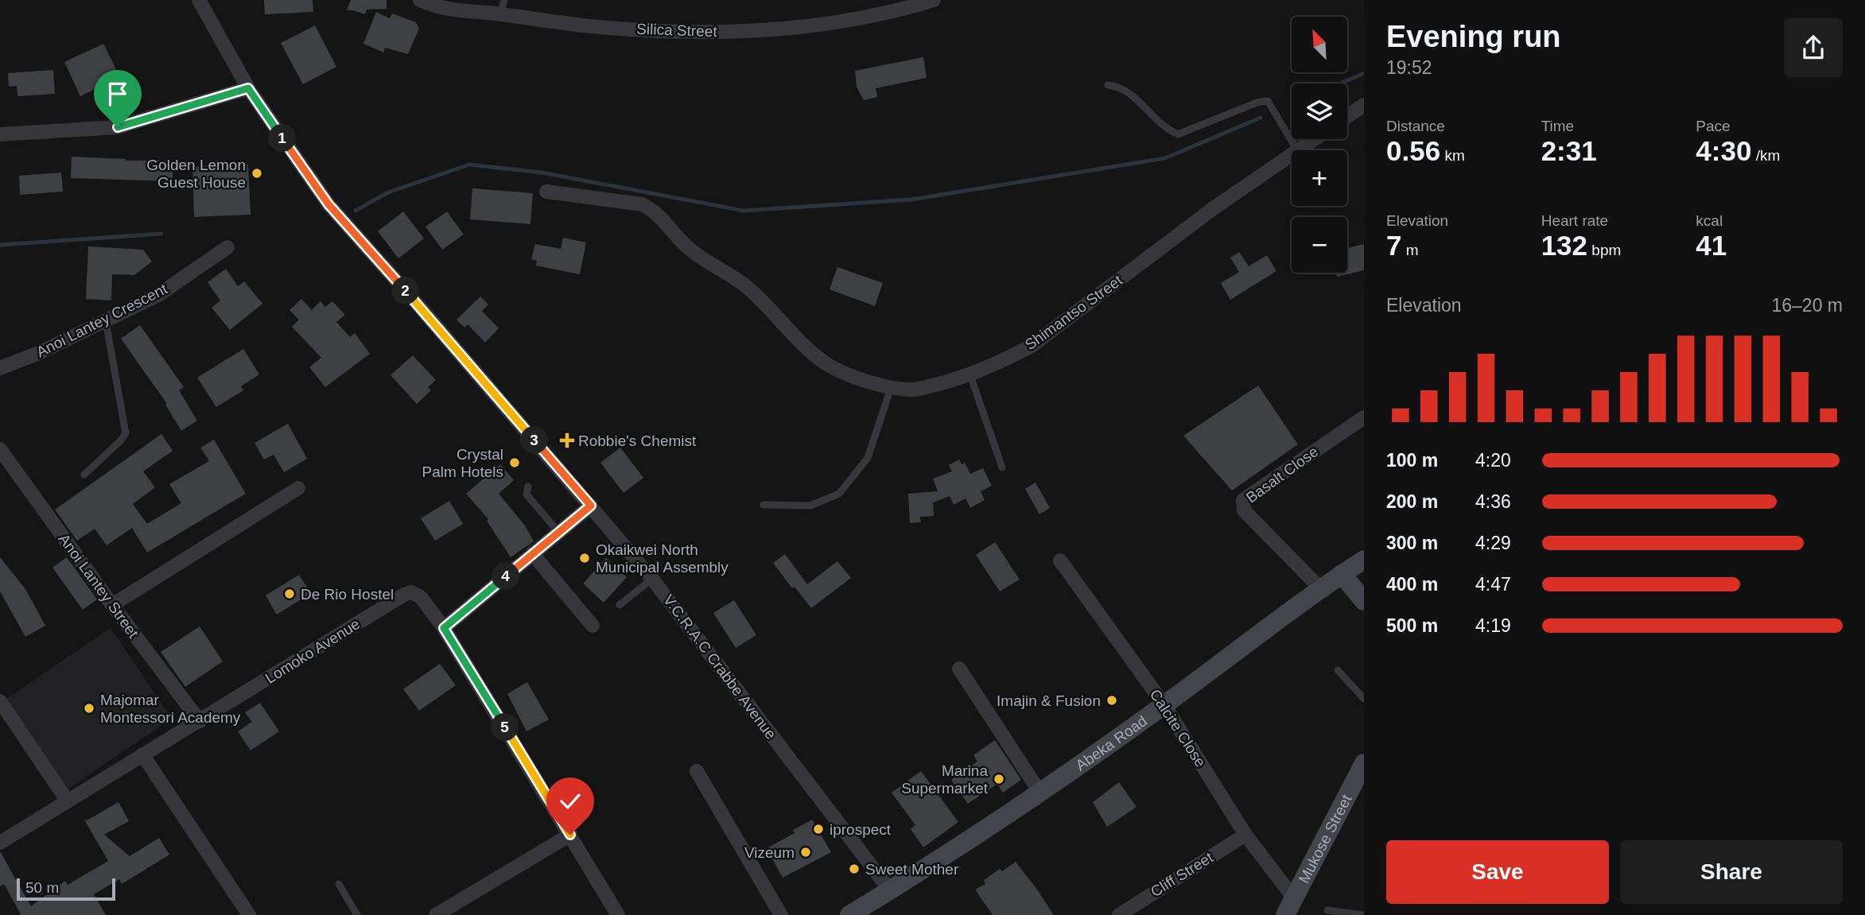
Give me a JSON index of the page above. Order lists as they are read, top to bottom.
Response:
{
  "streets": {
    "street": [
      "Silica Street",
      "Shimantso Street",
      "Anoi Lantey Crescent",
      "Basalt Close",
      "Anoi Lantey Street",
      "Lomoko Avenue",
      "V.C.R.A.C Crabbe Avenue",
      "Calcite Close",
      "Abeka Road",
      "Mukose Street",
      "Cliff Street"
    ]
  },
  "crossings": [
    ["Basalt Close", "Abeka Road"],
    ["Anoi Lantey Street", "Lomoko Avenue"],
    ["V.C.R.A.C Crabbe Avenue", "Abeka Road"],
    ["Calcite Close", "Abeka Road"],
    ["Calcite Close", "Mukose Street"],
    ["Calcite Close", "Cliff Street"]
  ],
  "places": {
    "other": [
      "Golden Lemon Guest House",
      "Crystal Palm Hotels",
      "Okaikwei North Municipal Assembly",
      "De Rio Hostel",
      "Imajin & Fusion",
      "Majomar Montessori Academy",
      "Marina Supermarket",
      "iprospect",
      "Vizeum",
      "Sweet Mother"
    ],
    "health": ["Robbie's Chemist"]
  },
  "scale_bar": "50 m",
  "north": "top left",
  "page": {
    "heading": ["Evening run", "19:52"],
    "map_buttons": ["+", "−"],
    "stats": [
      ["Distance", "0.56 km"],
      ["Time", "2:31"],
      ["Pace", "4:30 /km"],
      ["Elevation", "7 m"],
      ["Heart rate", "132 bpm"],
      ["kcal", "41"]
    ],
    "pins": [
      "1",
      "2",
      "3",
      "4",
      "5"
    ],
    "chart": ["Elevation", "16–20 m"],
    "list": [
      {
        "name": "100 m",
        "note": "4:20"
      },
      {
        "name": "200 m",
        "note": "4:36"
      },
      {
        "name": "300 m",
        "note": "4:29"
      },
      {
        "name": "400 m",
        "note": "4:47"
      },
      {
        "name": "500 m",
        "note": "4:19"
      }
    ],
    "buttons": ["Save", "Share"],
    "scale": "50 m"
  }
}
